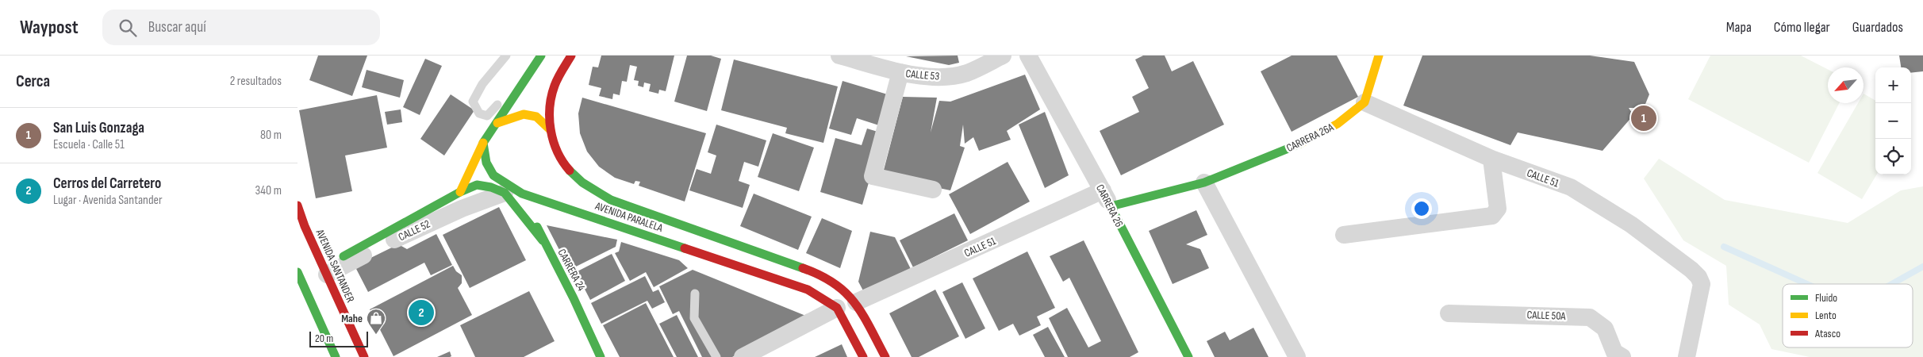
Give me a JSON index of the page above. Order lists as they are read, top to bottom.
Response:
{
  "streets": {
    "main road": [
      "CARRERA 26A",
      "CARRERA 26",
      "AVENIDA PARALELA",
      "CALLE 52",
      "AVENIDA SANTANDER",
      "CARRERA 24"
    ],
    "street": ["CALLE 53", "CALLE 51", "CALLE 50A"]
  },
  "crossings": [
    ["CARRERA 26A", "CALLE 51"],
    ["CARRERA 26A", "CARRERA 26"],
    ["CALLE 51", "CARRERA 26"],
    ["CALLE 51", "AVENIDA PARALELA"],
    ["AVENIDA PARALELA", "CALLE 52"],
    ["AVENIDA PARALELA", "CARRERA 24"],
    ["CALLE 52", "AVENIDA SANTANDER"],
    ["CALLE 52", "CARRERA 24"]
  ],
  "places": {
    "shop": ["Mahe"]
  },
  "legend": ["Fluido", "Lento", "Atasco"],
  "scale_bar": "20 m",
  "north": "bottom left",
  "page": {
    "header": "Waypost",
    "search": "Buscar aquí",
    "nav": ["Mapa", "Cómo llegar", "Guardados"],
    "heading": ["Cerca", "2 resultados"],
    "map_buttons": ["+", "−"],
    "pins": ["1", "2"],
    "list": [
      {
        "mark": "1",
        "name": "San Luis Gonzaga",
        "note": "Escuela · Calle 51",
        "value": "80 m"
      },
      {
        "mark": "2",
        "name": "Cerros del Carretero",
        "note": "Lugar · Avenida Santander",
        "value": "340 m"
      }
    ],
    "scale": "20 m"
  }
}
